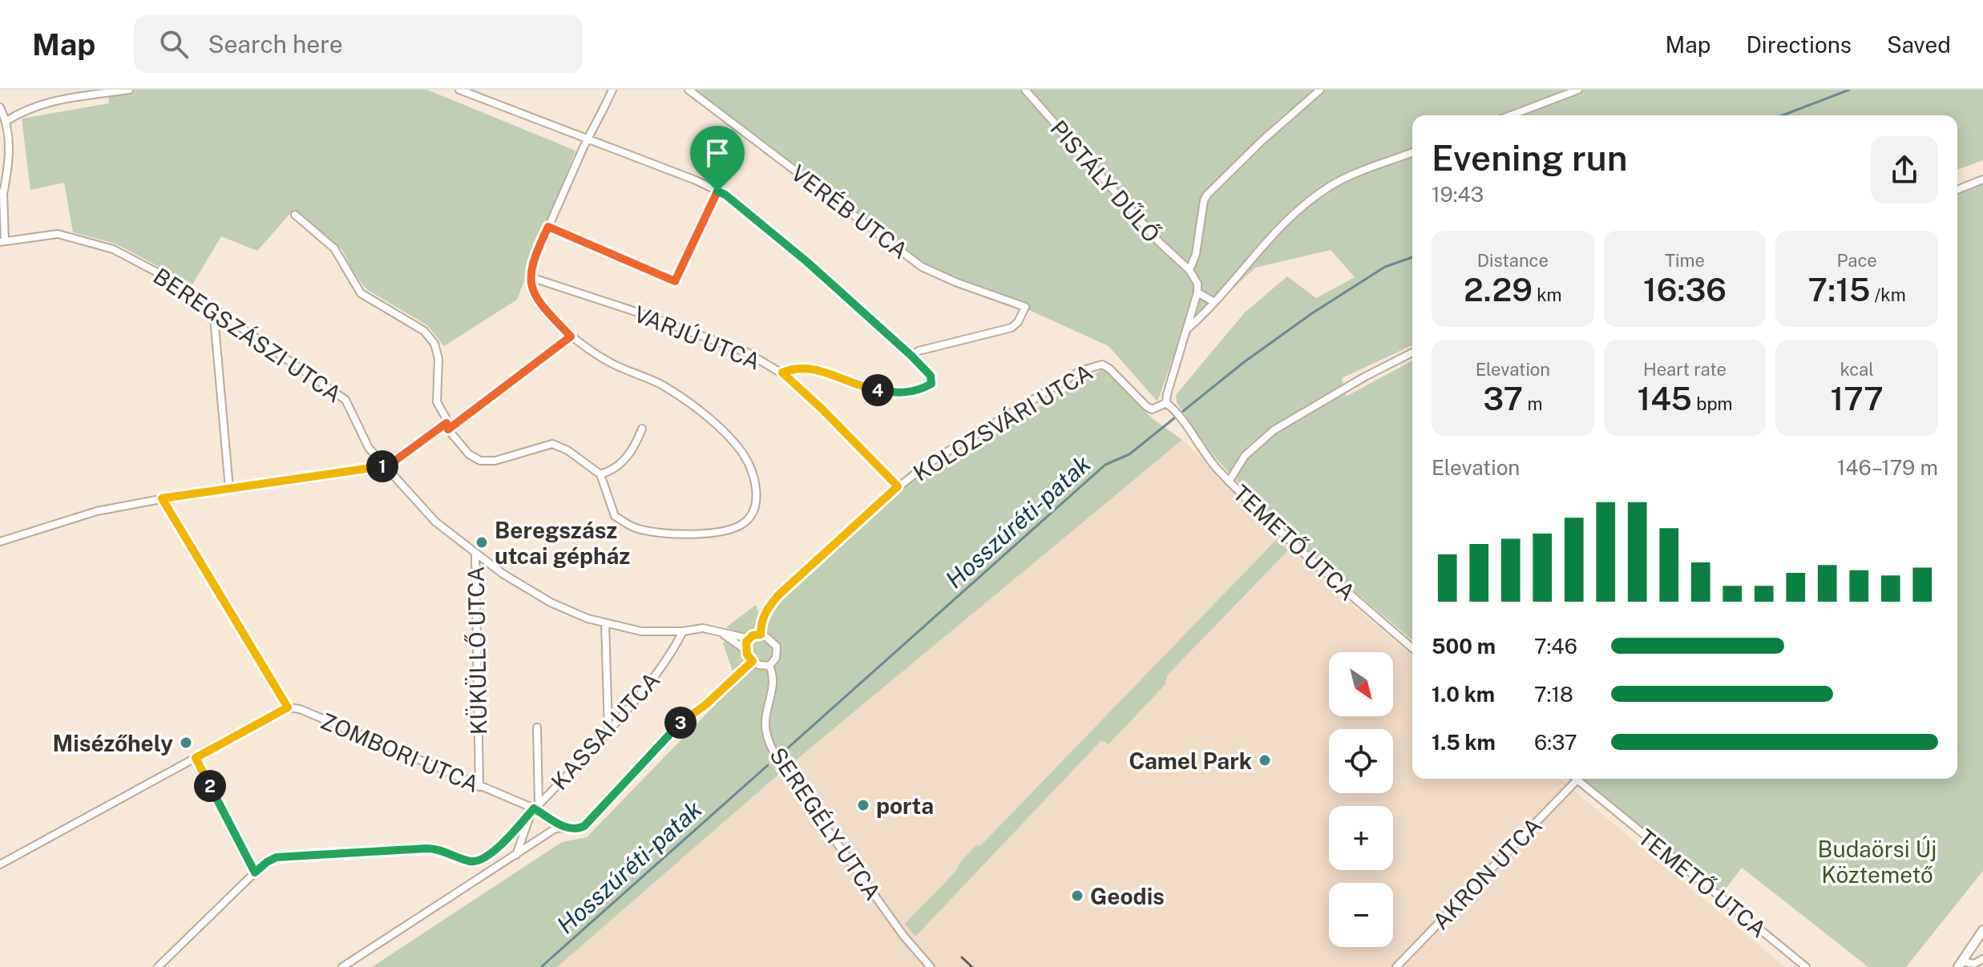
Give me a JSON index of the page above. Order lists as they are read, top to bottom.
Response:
{
  "streets": {
    "street": [
      "PISTÁLY DŰLŐ",
      "VERÉB UTCA",
      "BEREGSZÁSZI UTCA",
      "VARJÚ UTCA",
      "KOLOZSVÁRI UTCA",
      "TEMETŐ UTCA",
      "KÜKÜLLŐ UTCA",
      "KASSAI UTCA",
      "ZOMBORI UTCA",
      "SEREGÉLY UTCA",
      "AKRON UTCA"
    ]
  },
  "crossings": [
    ["BEREGSZÁSZI UTCA", "KOLOZSVÁRI UTCA"],
    ["BEREGSZÁSZI UTCA", "KÜKÜLLŐ UTCA"],
    ["BEREGSZÁSZI UTCA", "KASSAI UTCA"],
    ["BEREGSZÁSZI UTCA", "SEREGÉLY UTCA"],
    ["VARJÚ UTCA", "KOLOZSVÁRI UTCA"],
    ["KOLOZSVÁRI UTCA", "TEMETŐ UTCA"],
    ["KOLOZSVÁRI UTCA", "SEREGÉLY UTCA"],
    ["TEMETŐ UTCA", "AKRON UTCA"],
    ["KÜKÜLLŐ UTCA", "ZOMBORI UTCA"],
    ["KASSAI UTCA", "ZOMBORI UTCA"]
  ],
  "water": ["Hosszúréti-patak"],
  "parks": ["Budaörsi Új Köztemető"],
  "places": [
    "Beregszász utcai gépház",
    "Misézőhely",
    "Camel Park",
    "porta",
    "Geodis"
  ],
  "north": "bottom right",
  "page": {
    "header": "Map",
    "search": "Search here",
    "nav": ["Map", "Directions", "Saved"],
    "heading": ["Evening run", "19:43"],
    "stats": [
      ["Distance", "2.29 km"],
      ["Time", "16:36"],
      ["Pace", "7:15 /km"],
      ["Elevation", "37 m"],
      ["Heart rate", "145 bpm"],
      ["kcal", "177"]
    ],
    "pins": [
      "4",
      "1",
      "3",
      "2"
    ],
    "chart": ["Elevation", "146–179 m"],
    "list": [
      {
        "name": "500 m",
        "note": "7:46"
      },
      {
        "name": "1.0 km",
        "note": "7:18"
      },
      {
        "name": "1.5 km",
        "note": "6:37"
      }
    ],
    "map_buttons": ["+", "−"]
  }
}
